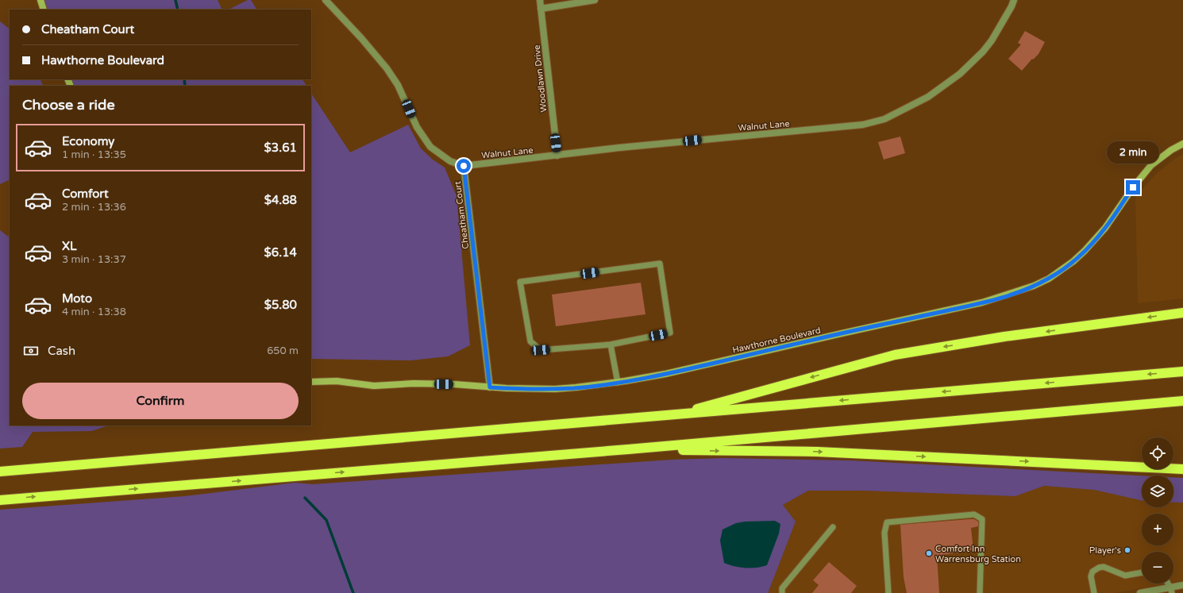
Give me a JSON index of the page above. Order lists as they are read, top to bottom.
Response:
{
  "streets": {
    "street": [
      "Woodlawn Drive",
      "Walnut Lane",
      "Cheatham Court",
      "Hawthorne Boulevard"
    ]
  },
  "crossings": [
    ["Woodlawn Drive", "Walnut Lane"],
    ["Walnut Lane", "Cheatham Court"],
    ["Cheatham Court", "Hawthorne Boulevard"]
  ],
  "places": ["Player's", "Comfort Inn Warrensburg Station"],
  "page": {
    "banner": ["Cheatham Court", "Hawthorne Boulevard"],
    "heading": "Choose a ride",
    "list": [
      {
        "name": "Economy",
        "note": "1 min · 13:35",
        "value": "$3.61"
      },
      {
        "name": "Comfort",
        "note": "2 min · 13:36",
        "value": "$4.88"
      },
      {
        "name": "XL",
        "note": "3 min · 13:37",
        "value": "$6.14"
      },
      {
        "name": "Moto",
        "note": "4 min · 13:38",
        "value": "$5.80"
      }
    ],
    "bubble": "2 min",
    "pay": ["Cash", "650 m"],
    "buttons": "Confirm",
    "map_buttons": ["+", "−"]
  }
}
